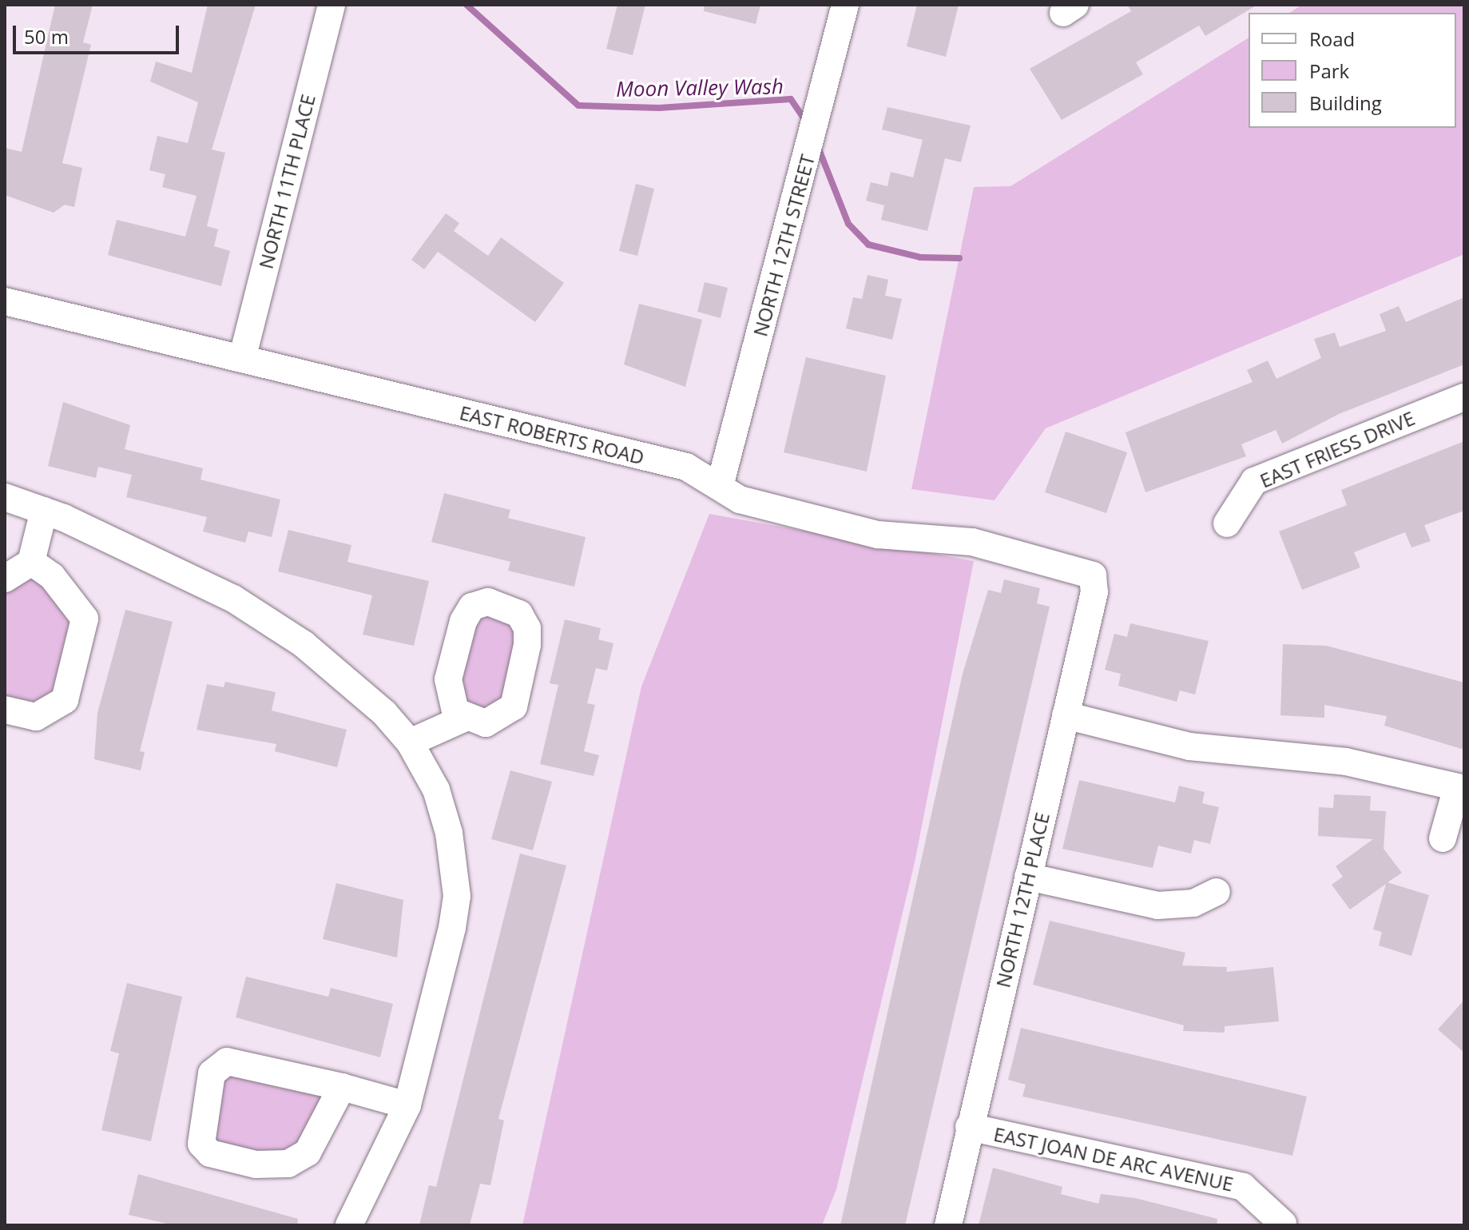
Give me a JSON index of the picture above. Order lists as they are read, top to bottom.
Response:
{
  "streets": {
    "street": [
      "NORTH 11TH PLACE",
      "NORTH 12TH STREET",
      "EAST ROBERTS ROAD",
      "EAST FRIESS DRIVE",
      "NORTH 12TH PLACE",
      "EAST JOAN DE ARC AVENUE"
    ]
  },
  "crossings": [
    ["NORTH 11TH PLACE", "EAST ROBERTS ROAD"],
    ["NORTH 12TH STREET", "EAST ROBERTS ROAD"],
    ["EAST ROBERTS ROAD", "NORTH 12TH PLACE"],
    ["NORTH 12TH PLACE", "EAST JOAN DE ARC AVENUE"]
  ],
  "water": ["Moon Valley Wash"],
  "legend": ["Road", "Park", "Building"],
  "scale_bar": "50 m"
}
